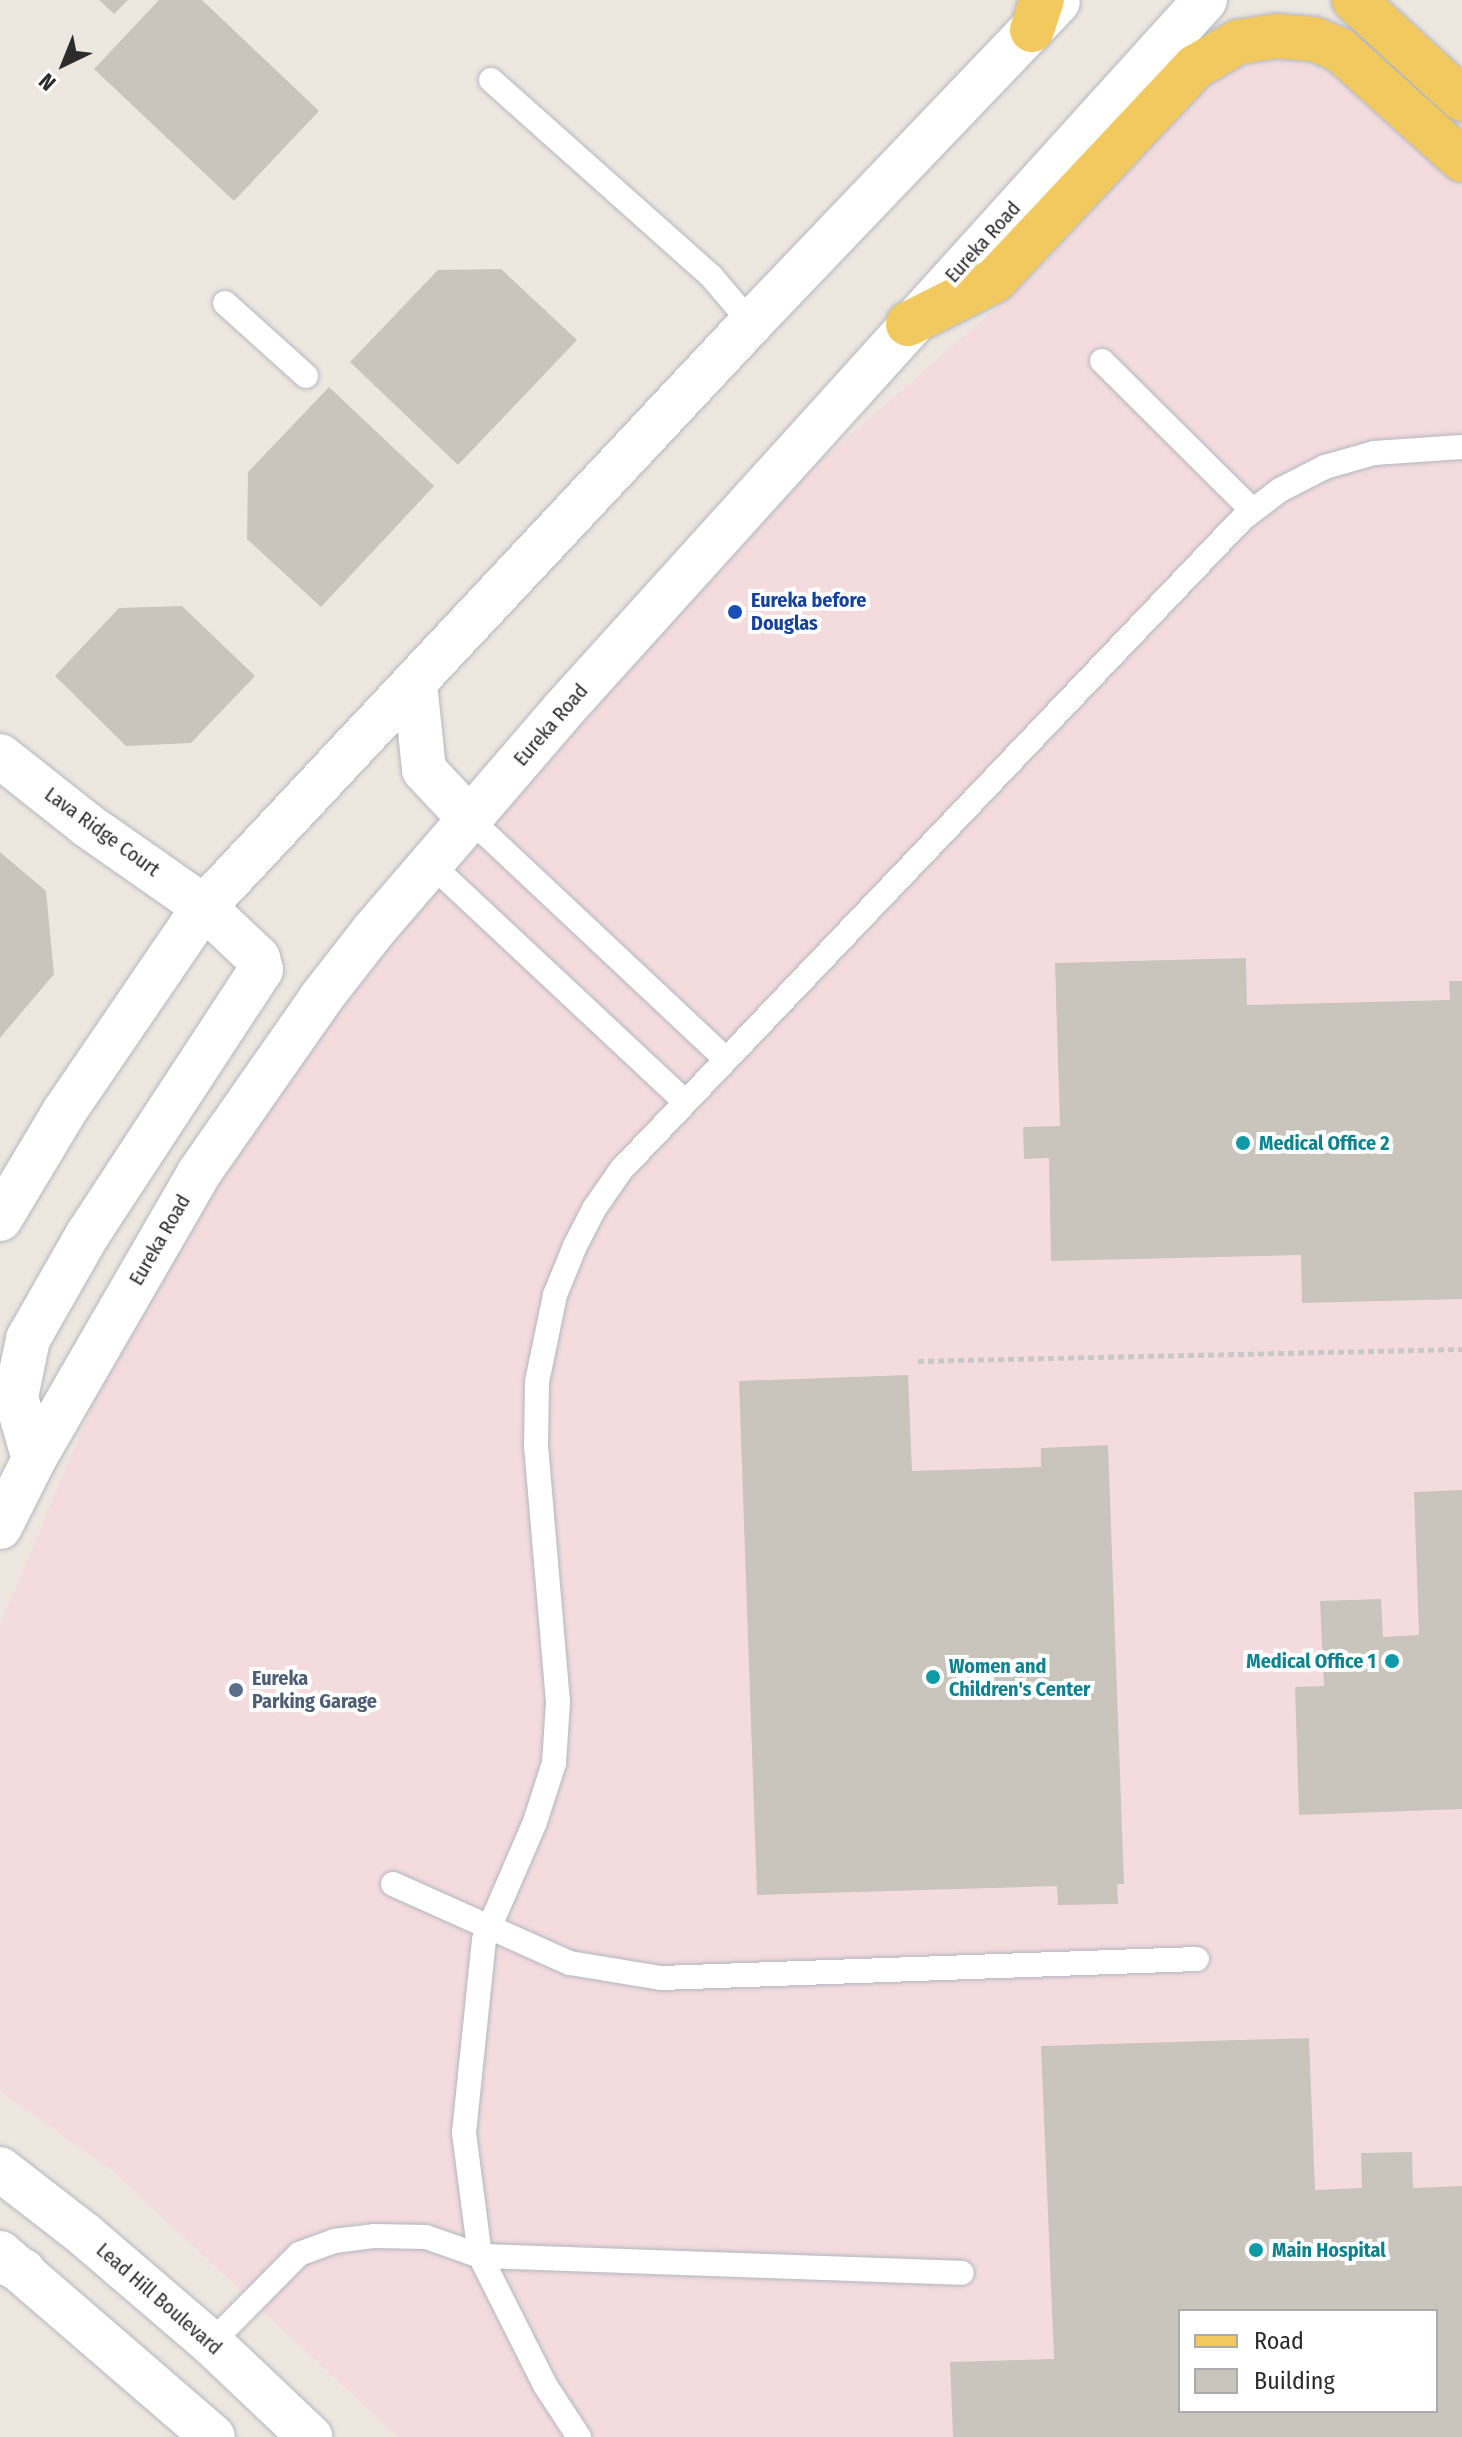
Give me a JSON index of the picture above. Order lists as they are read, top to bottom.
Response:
{
  "streets": {
    "main road": ["Eureka Road", "Lava Ridge Court", "Lead Hill Boulevard"]
  },
  "crossings": [
    ["Eureka Road", "Lava Ridge Court"]
  ],
  "places": [
    "Eureka before Douglas",
    "Medical Office 2",
    "Medical Office 1",
    "Women and Children's Center",
    "Eureka Parking Garage",
    "Main Hospital"
  ],
  "legend": ["Road", "Building"],
  "north": "bottom left"
}
